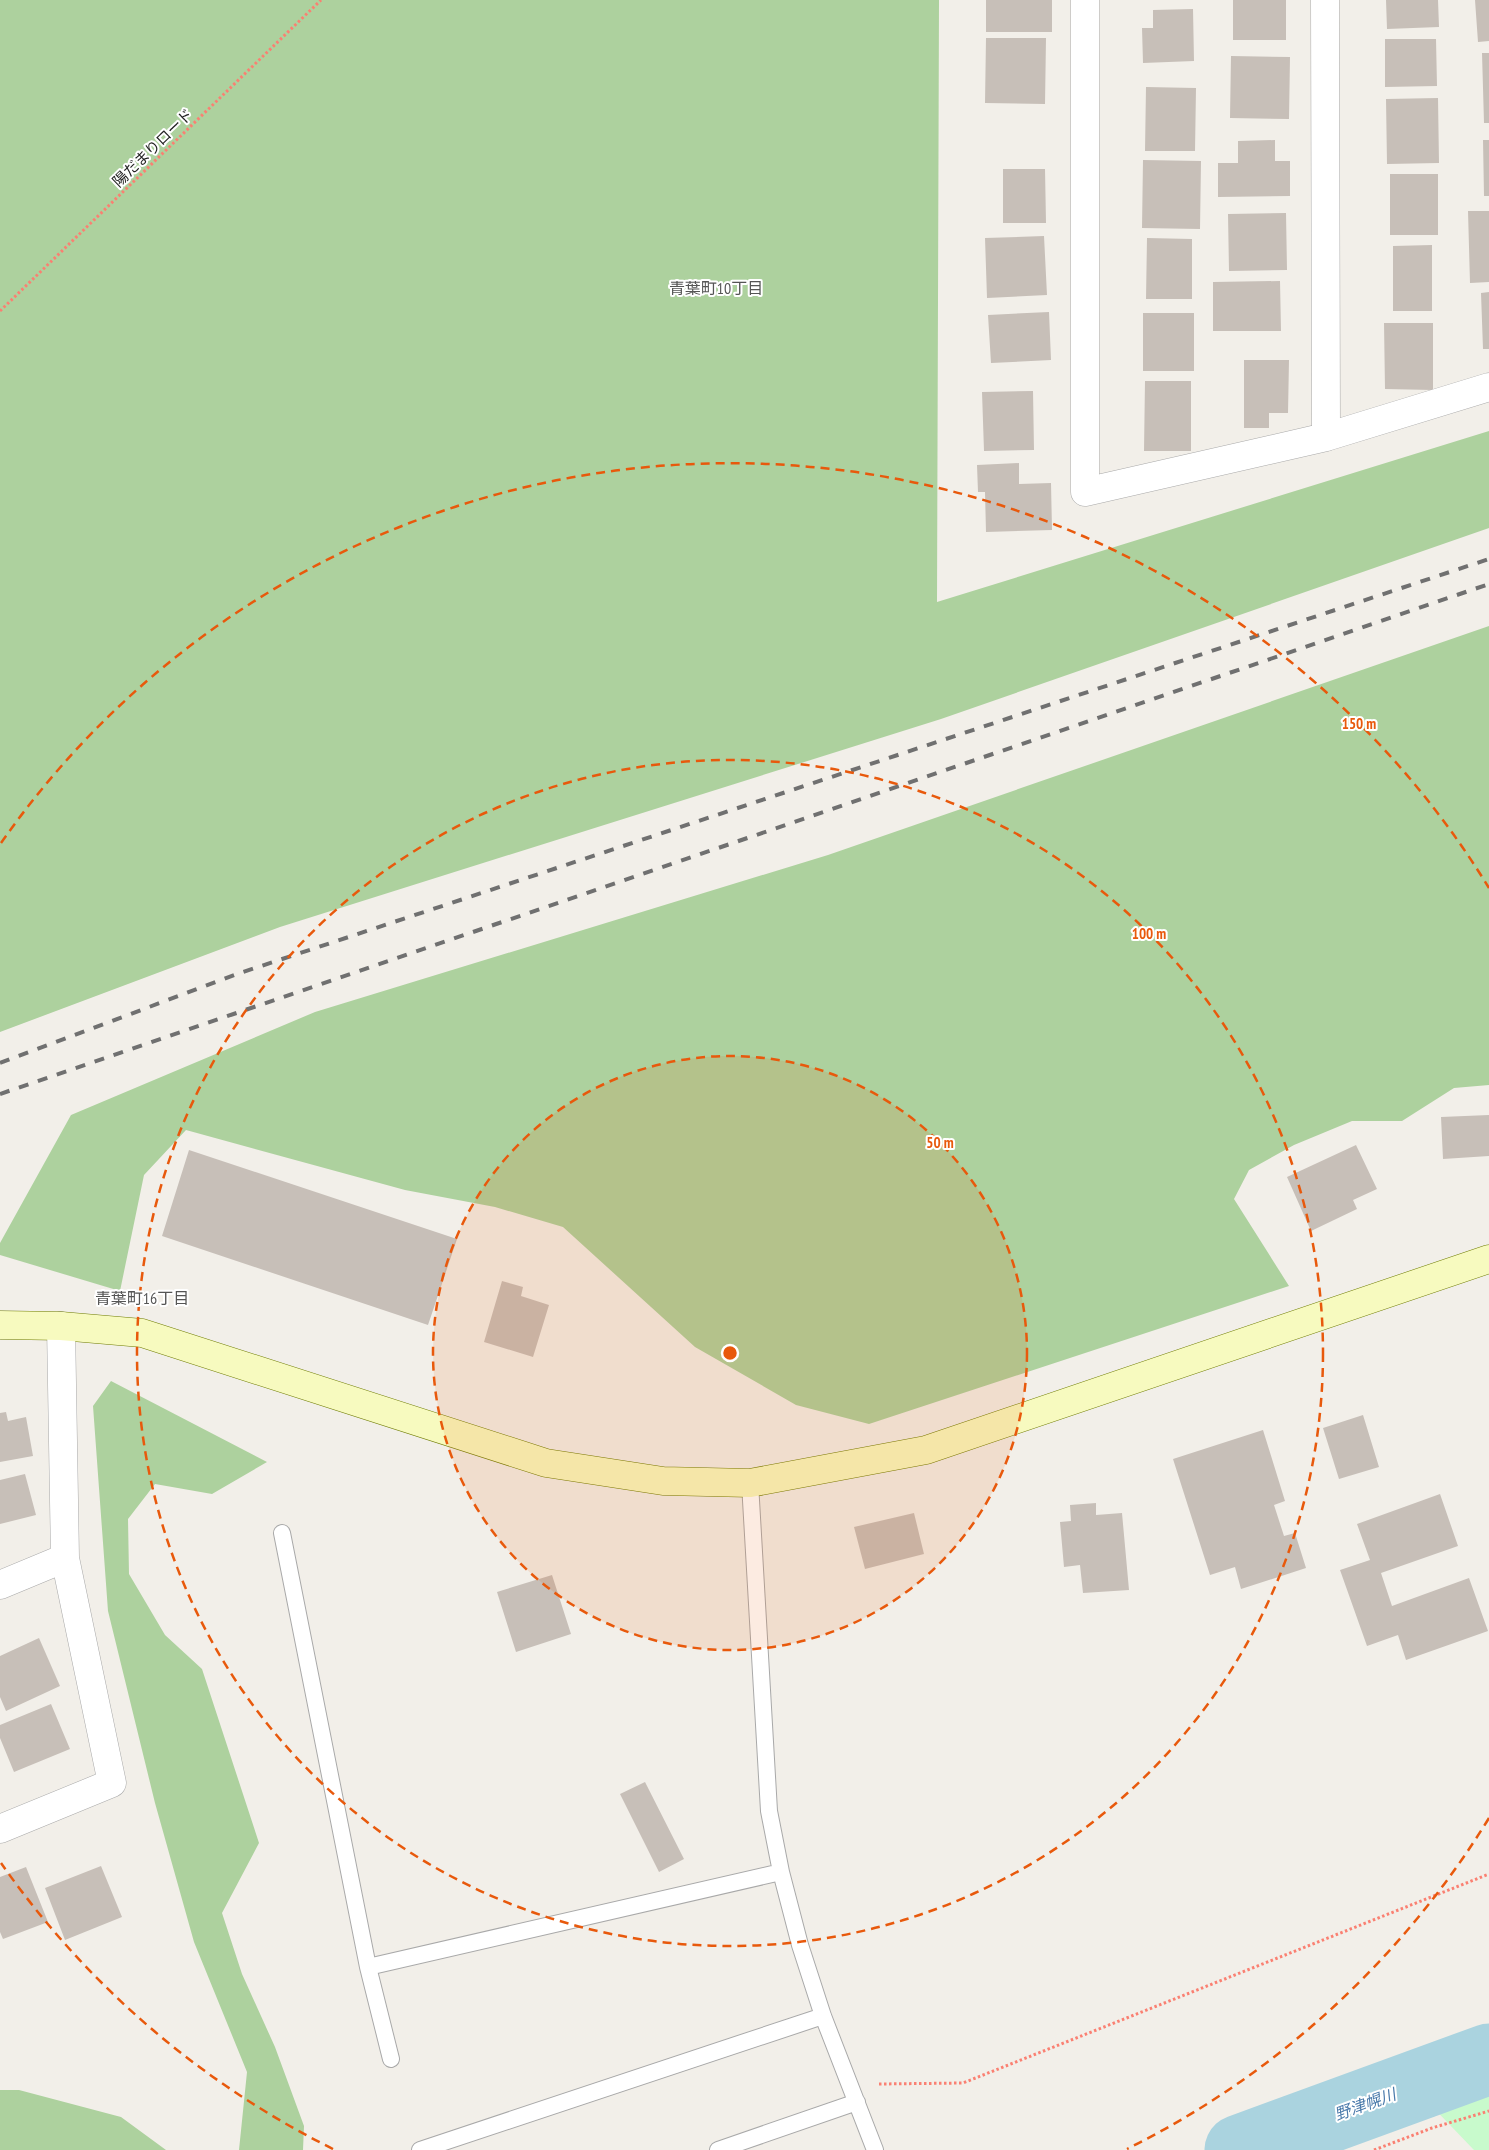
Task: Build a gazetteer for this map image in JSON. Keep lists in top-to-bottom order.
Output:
{
  "streets": {
    "path": ["陽だまりロード"]
  },
  "districts": ["青葉町10丁目", "青葉町16丁目"],
  "water": ["野津幌川"],
  "rings": ["150 m", "100 m", "50 m"]
}
